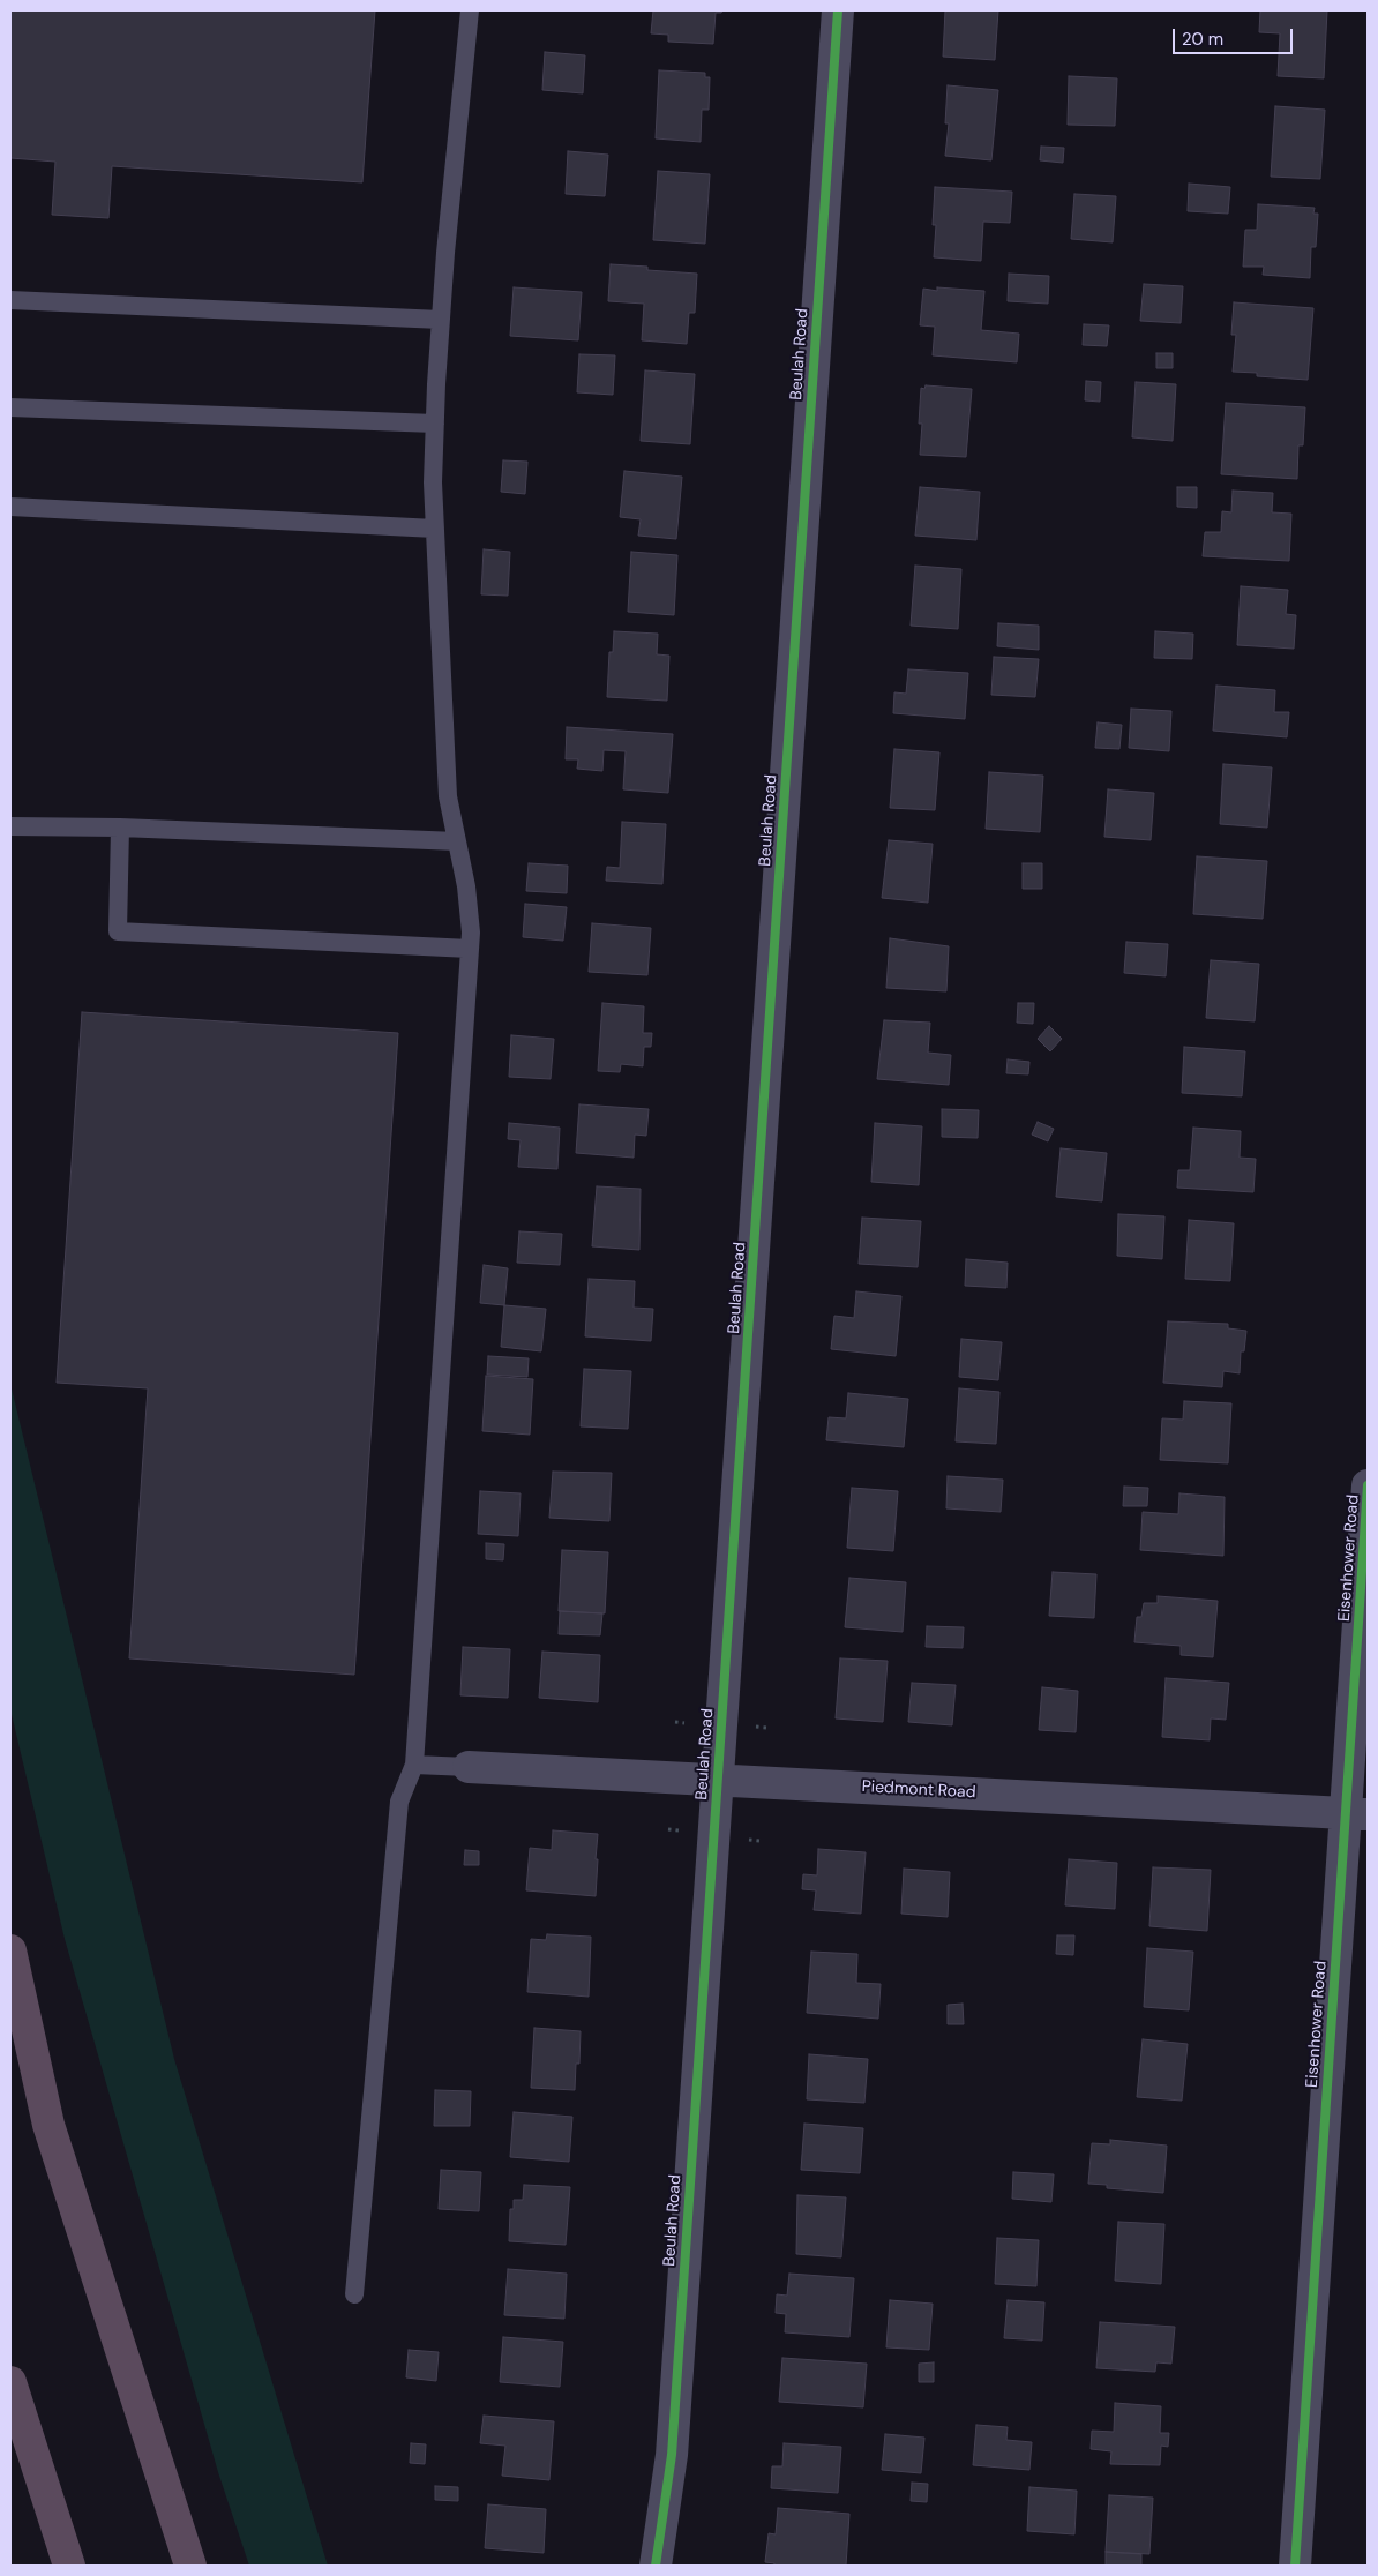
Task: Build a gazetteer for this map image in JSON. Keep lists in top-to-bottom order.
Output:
{
  "streets": {
    "street": ["Beulah Road", "Eisenhower Road", "Piedmont Road"]
  },
  "crossings": [
    ["Beulah Road", "Piedmont Road"],
    ["Eisenhower Road", "Piedmont Road"]
  ],
  "scale_bar": "20 m"
}
